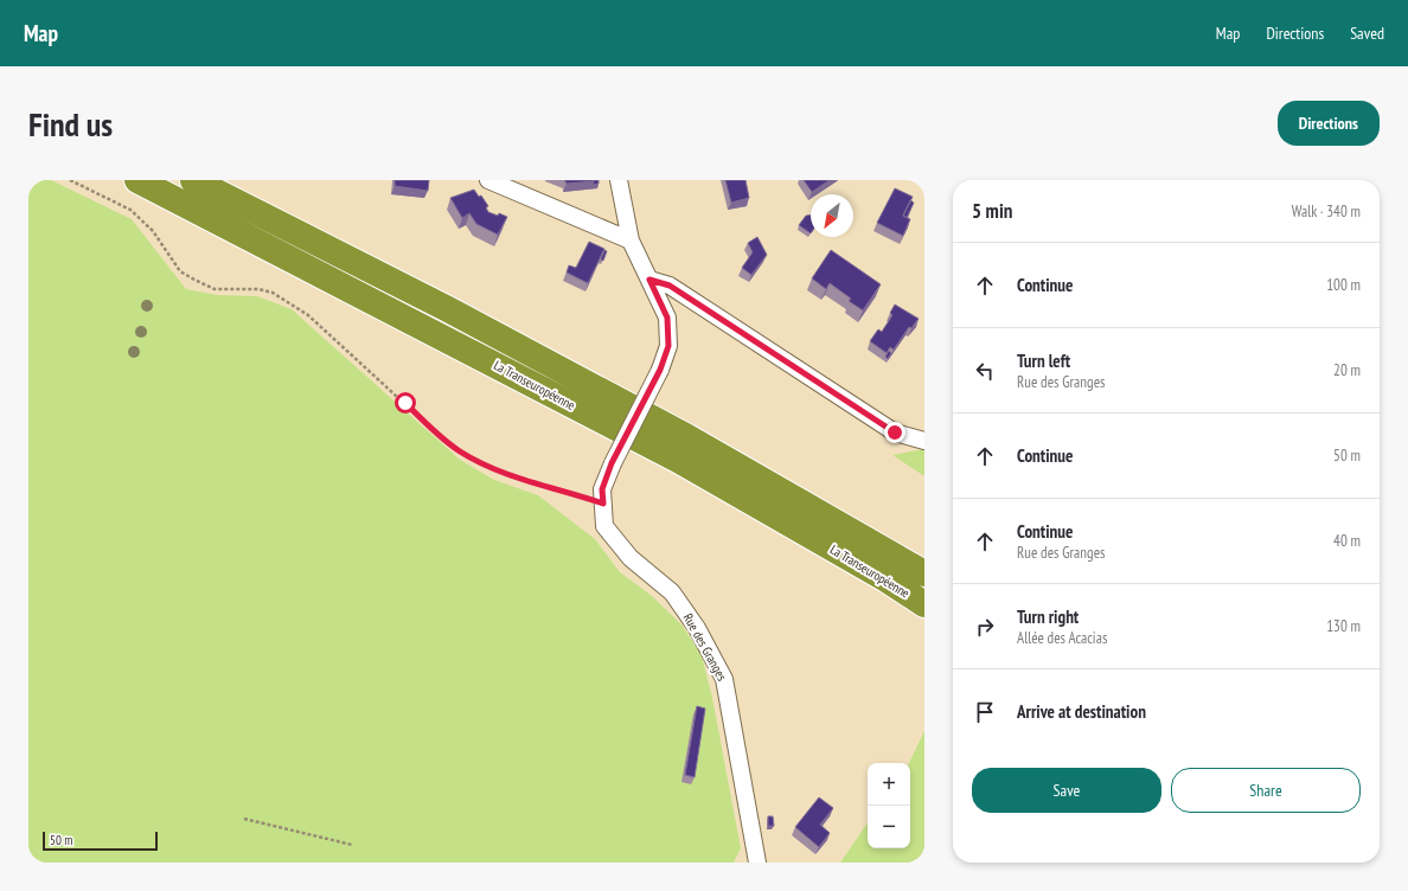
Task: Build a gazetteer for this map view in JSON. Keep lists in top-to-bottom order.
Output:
{
  "streets": {
    "highway": ["La Transeuropéenne"],
    "street": ["Rue des Granges"]
  },
  "scale_bar": "50 m",
  "north": "bottom left",
  "page": {
    "header": "Map",
    "nav": ["Map", "Directions", "Saved"],
    "buttons": [
      "Directions",
      ["Save", "Share"]
    ],
    "title": "Find us",
    "heading": ["5 min", "Walk · 340 m"],
    "list": [
      ["Continue", "100 m"],
      ["Turn left", "Rue des Granges", "20 m"],
      ["Continue", "50 m"],
      ["Continue", "Rue des Granges", "40 m"],
      ["Turn right", "Allée des Acacias", "130 m"],
      "Arrive at destination"
    ],
    "map_buttons": ["+", "−"],
    "scale": "50 m"
  }
}
